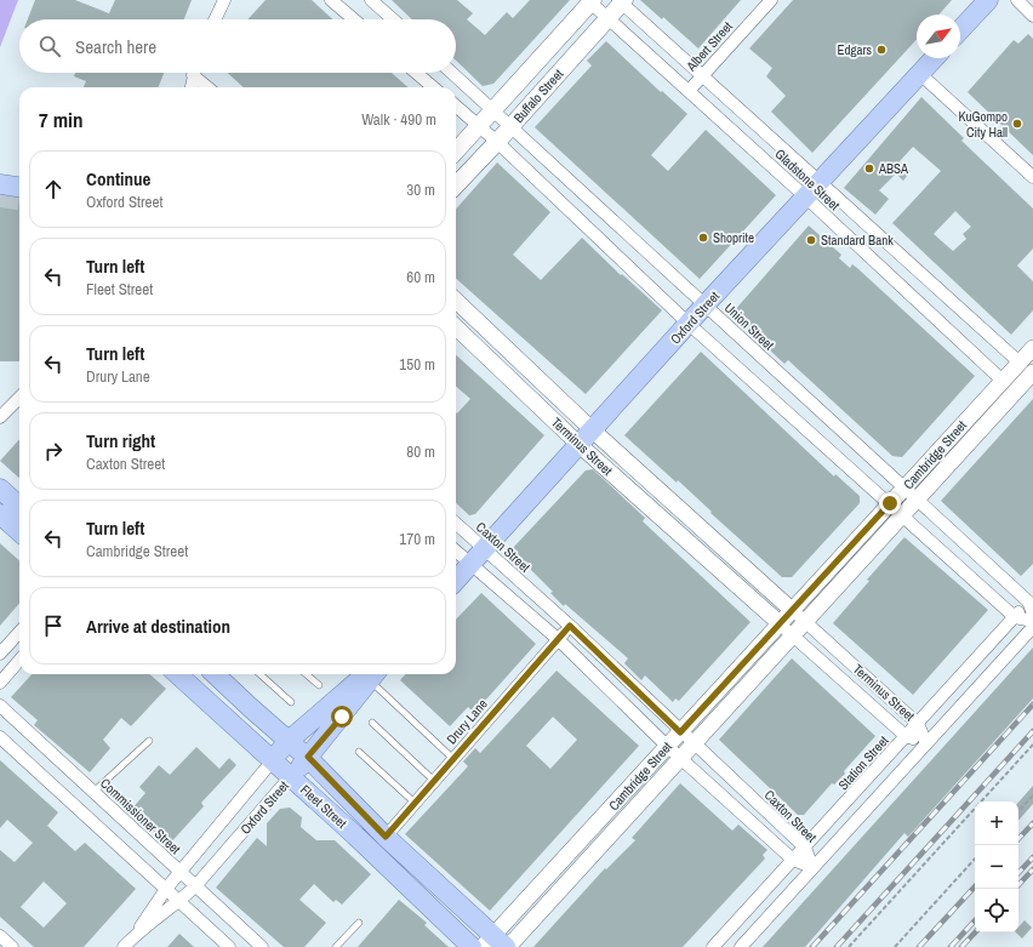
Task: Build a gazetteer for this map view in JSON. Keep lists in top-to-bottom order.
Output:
{
  "streets": {
    "main road": ["Buffalo Street", "Oxford Street", "Fleet Street"],
    "street": [
      "Albert Street",
      "Gladstone Street",
      "Union Street",
      "Terminus Street",
      "Cambridge Street",
      "Caxton Street",
      "Drury Lane",
      "Station Street",
      "Commissioner Street"
    ]
  },
  "crossings": [
    ["Albert Street", "Gladstone Street"],
    ["Buffalo Street", "Gladstone Street"],
    ["Buffalo Street", "Union Street"],
    ["Gladstone Street", "Oxford Street"],
    ["Gladstone Street", "Cambridge Street"],
    ["Oxford Street", "Union Street"],
    ["Oxford Street", "Terminus Street"],
    ["Oxford Street", "Caxton Street"],
    ["Oxford Street", "Fleet Street"],
    ["Oxford Street", "Commissioner Street"],
    ["Union Street", "Cambridge Street"],
    ["Union Street", "Station Street"],
    ["Terminus Street", "Cambridge Street"],
    ["Terminus Street", "Station Street"],
    ["Cambridge Street", "Caxton Street"],
    ["Cambridge Street", "Fleet Street"],
    ["Caxton Street", "Drury Lane"],
    ["Caxton Street", "Station Street"],
    ["Drury Lane", "Fleet Street"]
  ],
  "places": [
    "Edgars",
    "KuGompo City Hall",
    "ABSA",
    "Shoprite",
    "Standard Bank"
  ],
  "north": "top right",
  "page": {
    "search": "Search here",
    "heading": ["7 min", "Walk · 490 m"],
    "list": [
      ["Continue", "Oxford Street", "30 m"],
      ["Turn left", "Fleet Street", "60 m"],
      ["Turn left", "Drury Lane", "150 m"],
      ["Turn right", "Caxton Street", "80 m"],
      ["Turn left", "Cambridge Street", "170 m"],
      "Arrive at destination"
    ],
    "map_buttons": ["+", "−"]
  }
}
